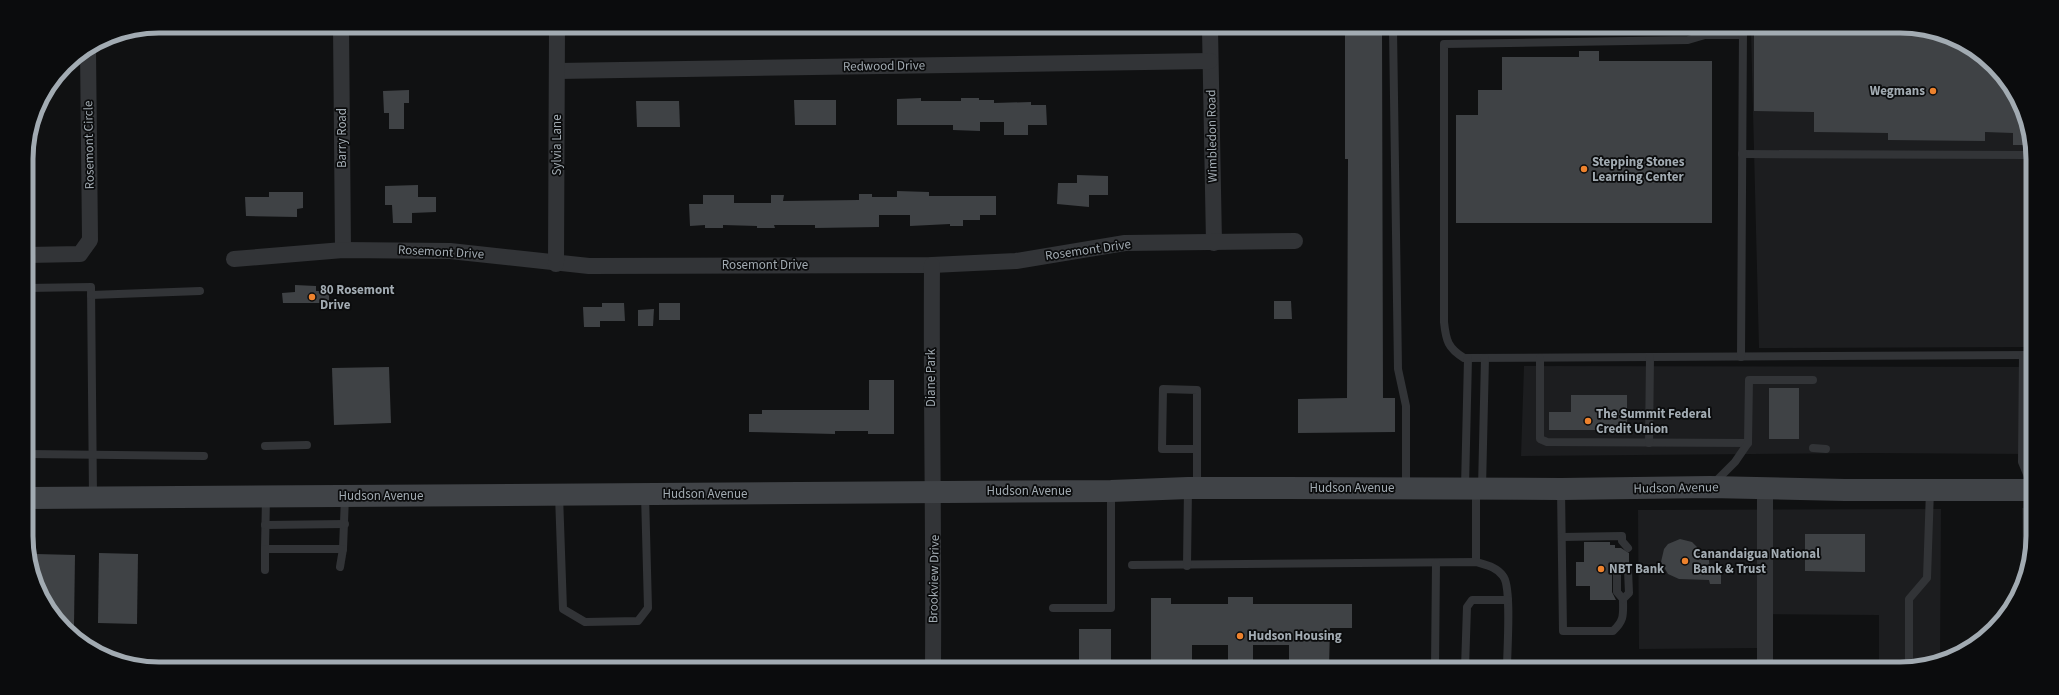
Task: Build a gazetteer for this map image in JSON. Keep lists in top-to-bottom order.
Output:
{
  "streets": {
    "main road": ["Hudson Avenue"],
    "street": [
      "Redwood Drive",
      "Wimbledon Road",
      "Barry Road",
      "Rosemont Circle",
      "Sylvia Lane",
      "Rosemont Drive",
      "Diane Park",
      "Brookview Drive"
    ]
  },
  "crossings": [
    ["Redwood Drive", "Wimbledon Road"],
    ["Redwood Drive", "Sylvia Lane"],
    ["Wimbledon Road", "Rosemont Drive"],
    ["Barry Road", "Rosemont Drive"],
    ["Sylvia Lane", "Rosemont Drive"],
    ["Rosemont Drive", "Diane Park"],
    ["Diane Park", "Hudson Avenue"],
    ["Diane Park", "Brookview Drive"],
    ["Hudson Avenue", "Brookview Drive"]
  ],
  "places": [
    "Wegmans",
    "Stepping Stones Learning Center",
    "80 Rosemont Drive",
    "The Summit Federal Credit Union",
    "Canandaigua National Bank & Trust",
    "NBT Bank",
    "Hudson Housing"
  ]
}
